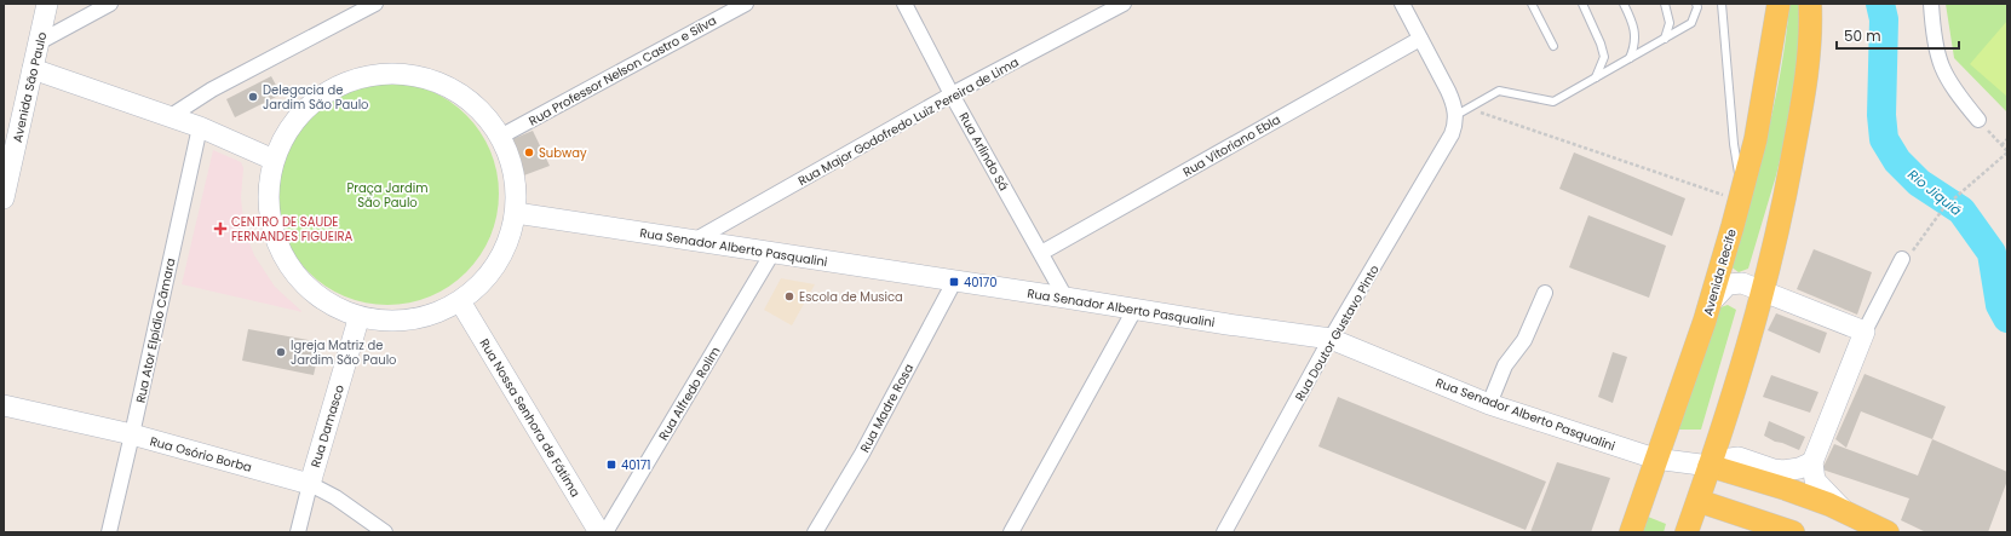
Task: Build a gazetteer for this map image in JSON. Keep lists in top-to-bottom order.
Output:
{
  "streets": {
    "main road": ["Avenida Recife"],
    "street": [
      "Rua Professor Nelson Castro e Silva",
      "Avenida São Paulo",
      "Rua Major Godofredo Luiz Pereira de Lima",
      "Rua Vitoriano Ebla",
      "Rua Arlindo Sá",
      "Rua Senador Alberto Pasqualini",
      "Rua Ator Elpídio Câmara",
      "Rua Doutor Gustavo Pinto",
      "Rua Alfredo Rolim",
      "Rua Madre Rosa",
      "Rua Nossa Senhora de Fátima",
      "Rua Damasco",
      "Rua Osório Borba"
    ]
  },
  "crossings": [
    ["Rua Major Godofredo Luiz Pereira de Lima", "Rua Arlindo Sá"],
    ["Rua Major Godofredo Luiz Pereira de Lima", "Rua Senador Alberto Pasqualini"],
    ["Rua Vitoriano Ebla", "Rua Arlindo Sá"],
    ["Rua Arlindo Sá", "Rua Senador Alberto Pasqualini"],
    ["Rua Senador Alberto Pasqualini", "Avenida Recife"],
    ["Rua Senador Alberto Pasqualini", "Rua Doutor Gustavo Pinto"],
    ["Rua Senador Alberto Pasqualini", "Rua Alfredo Rolim"],
    ["Rua Senador Alberto Pasqualini", "Rua Madre Rosa"],
    ["Rua Ator Elpídio Câmara", "Rua Osório Borba"],
    ["Rua Damasco", "Rua Osório Borba"]
  ],
  "water": ["Rio Jiquiá"],
  "parks": ["Praça Jardim São Paulo"],
  "places": {
    "other": [
      "Delegacia de Jardim São Paulo",
      "Subway",
      "Escola de Musica",
      "Igreja Matriz de Jardim São Paulo"
    ],
    "health": ["CENTRO DE SAUDE FERNANDES FIGUEIRA"],
    "transit": ["40170", "40171"]
  },
  "scale_bar": "50 m"
}
